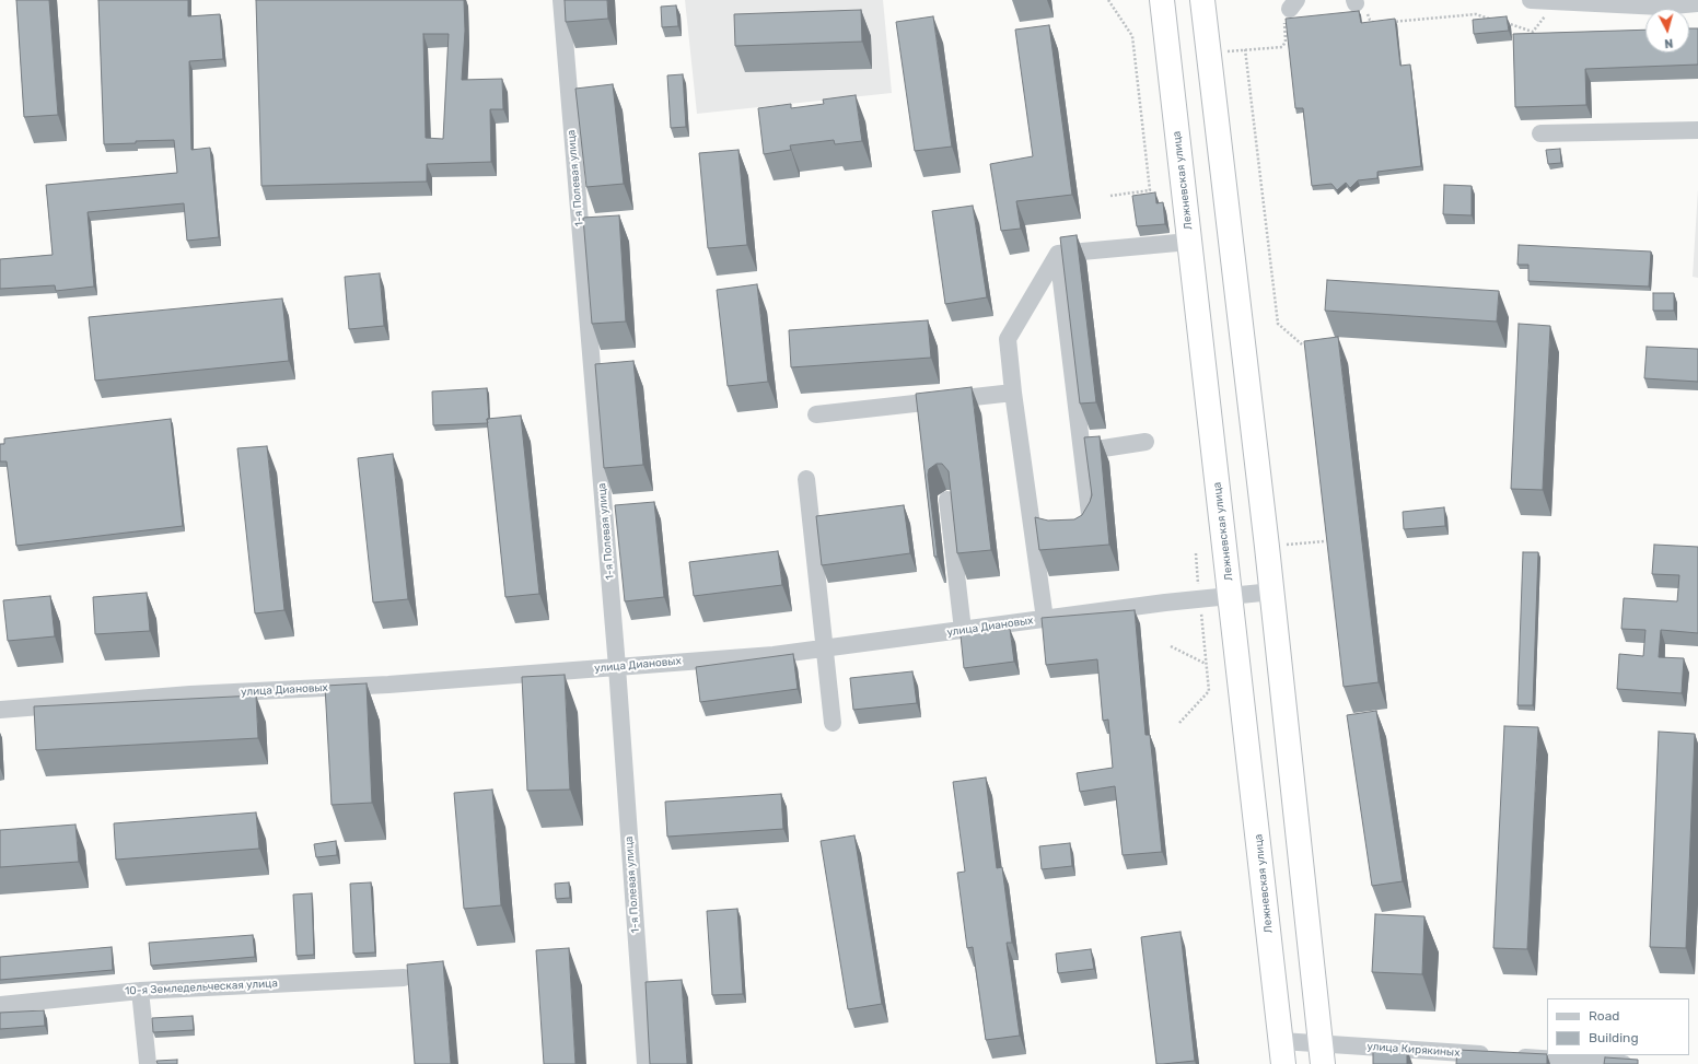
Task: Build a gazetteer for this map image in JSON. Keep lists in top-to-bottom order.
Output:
{
  "streets": {
    "highway": ["Лежневская улица"],
    "street": [
      "1-я Полевая улица",
      "улица Диановых",
      "10-я Земледельческая улица",
      "улица Кирякиных"
    ]
  },
  "crossings": [
    ["1-я Полевая улица", "улица Диановых"],
    ["Лежневская улица", "улица Диановых"],
    ["Лежневская улица", "улица Кирякиных"]
  ],
  "legend": ["Road", "Building"],
  "north": "bottom"
}
